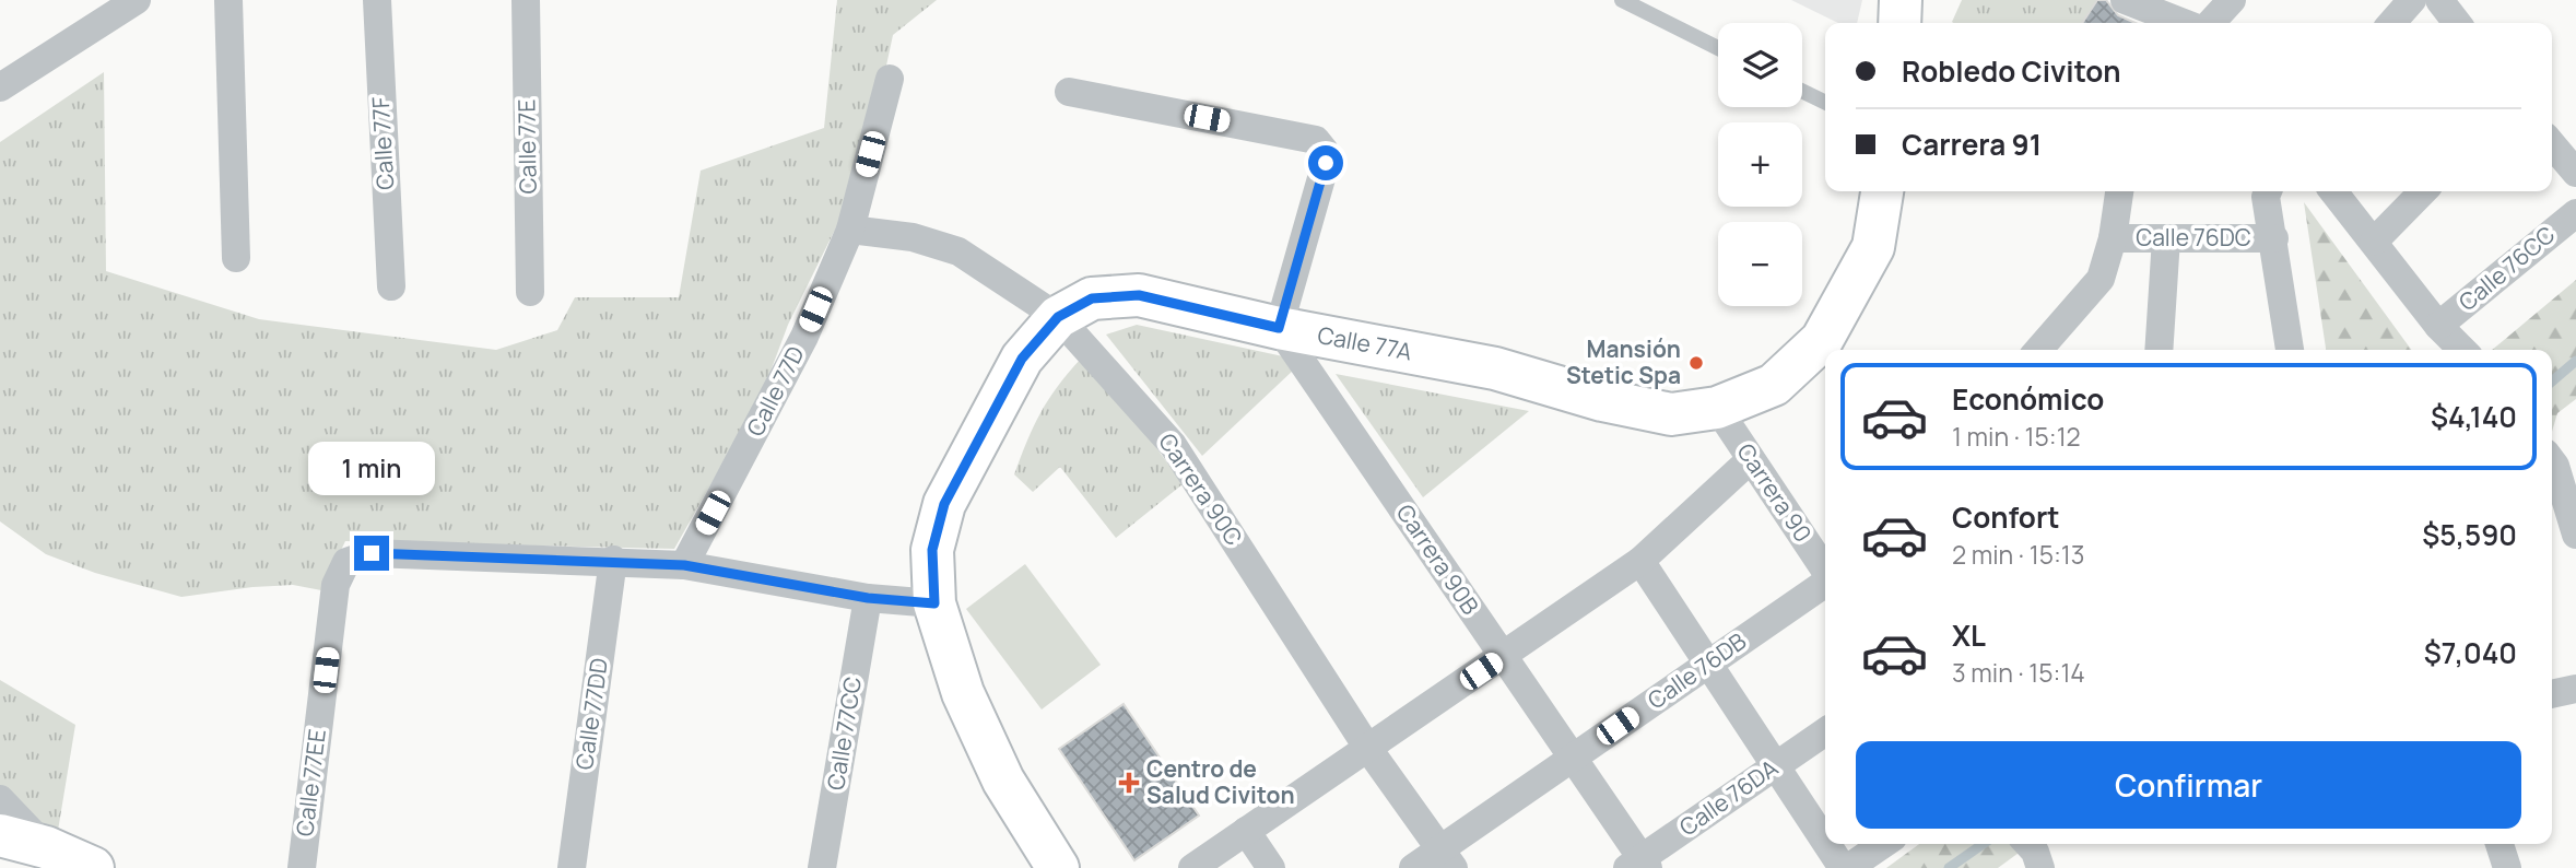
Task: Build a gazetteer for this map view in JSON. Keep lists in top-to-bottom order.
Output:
{
  "streets": {
    "street": [
      "Calle 77F",
      "Calle 77E",
      "Calle 76DC",
      "Calle 76CC",
      "Calle 77A",
      "Calle 77D",
      "Carrera 90C",
      "Carrera 90",
      "Carrera 90B",
      "Calle 76DB",
      "Calle 77DD",
      "Calle 77CC",
      "Calle 77EE",
      "Calle 76DA"
    ]
  },
  "crossings": [
    ["Calle 77A", "Carrera 90C"],
    ["Calle 77A", "Carrera 90"],
    ["Calle 77A", "Carrera 90B"],
    ["Calle 77D", "Carrera 90C"],
    ["Carrera 90C", "Calle 76DB"],
    ["Carrera 90B", "Calle 76DB"],
    ["Carrera 90B", "Calle 76DA"],
    ["Calle 77DD", "Calle 77EE"]
  ],
  "places": {
    "other": ["Mansión Stetic Spa"],
    "health": ["Centro de Salud Civiton"]
  },
  "page": {
    "map_buttons": ["+", "−"],
    "banner": ["Robledo Civiton", "Carrera 91"],
    "list": [
      {
        "name": "Económico",
        "note": "1 min · 15:12",
        "value": "$4,140"
      },
      {
        "name": "Confort",
        "note": "2 min · 15:13",
        "value": "$5,590"
      },
      {
        "name": "XL",
        "note": "3 min · 15:14",
        "value": "$7,040"
      }
    ],
    "bubble": "1 min",
    "buttons": "Confirmar"
  }
}
